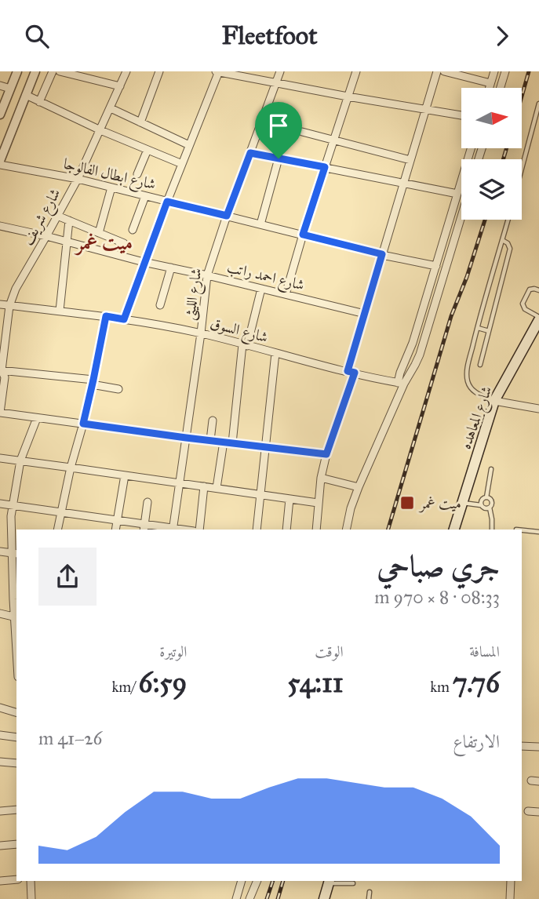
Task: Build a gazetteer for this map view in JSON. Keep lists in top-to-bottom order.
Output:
{
  "streets": {
    "main road": ["شارع المعاهده"],
    "street": [
      "شارع ابطال الفالوجا",
      "شارع شريف",
      "شارع احمد راتب",
      "شارع الليثى",
      "شارع السوق"
    ]
  },
  "crossings": [
    ["شارع ابطال الفالوجا", "شارع شريف"],
    ["شارع ابطال الفالوجا", "شارع الليثى"],
    ["شارع شريف", "شارع احمد راتب"],
    ["شارع شريف", "شارع السوق"],
    ["شارع احمد راتب", "شارع الليثى"],
    ["شارع الليثى", "شارع السوق"]
  ],
  "districts": ["ميت غمر"],
  "places": {
    "transit": ["ميت غمر"]
  },
  "north": "right",
  "page": {
    "header": "Fleetfoot",
    "heading": ["جري صباحي", "08:33 · 8 × 970 m"],
    "stats": [
      ["المسافة", "7.76 km"],
      ["الوقت", "54:11"],
      ["الوتيرة", "6:59 /km"]
    ],
    "chart": ["الارتفاع", "26–41 m"]
  }
}
